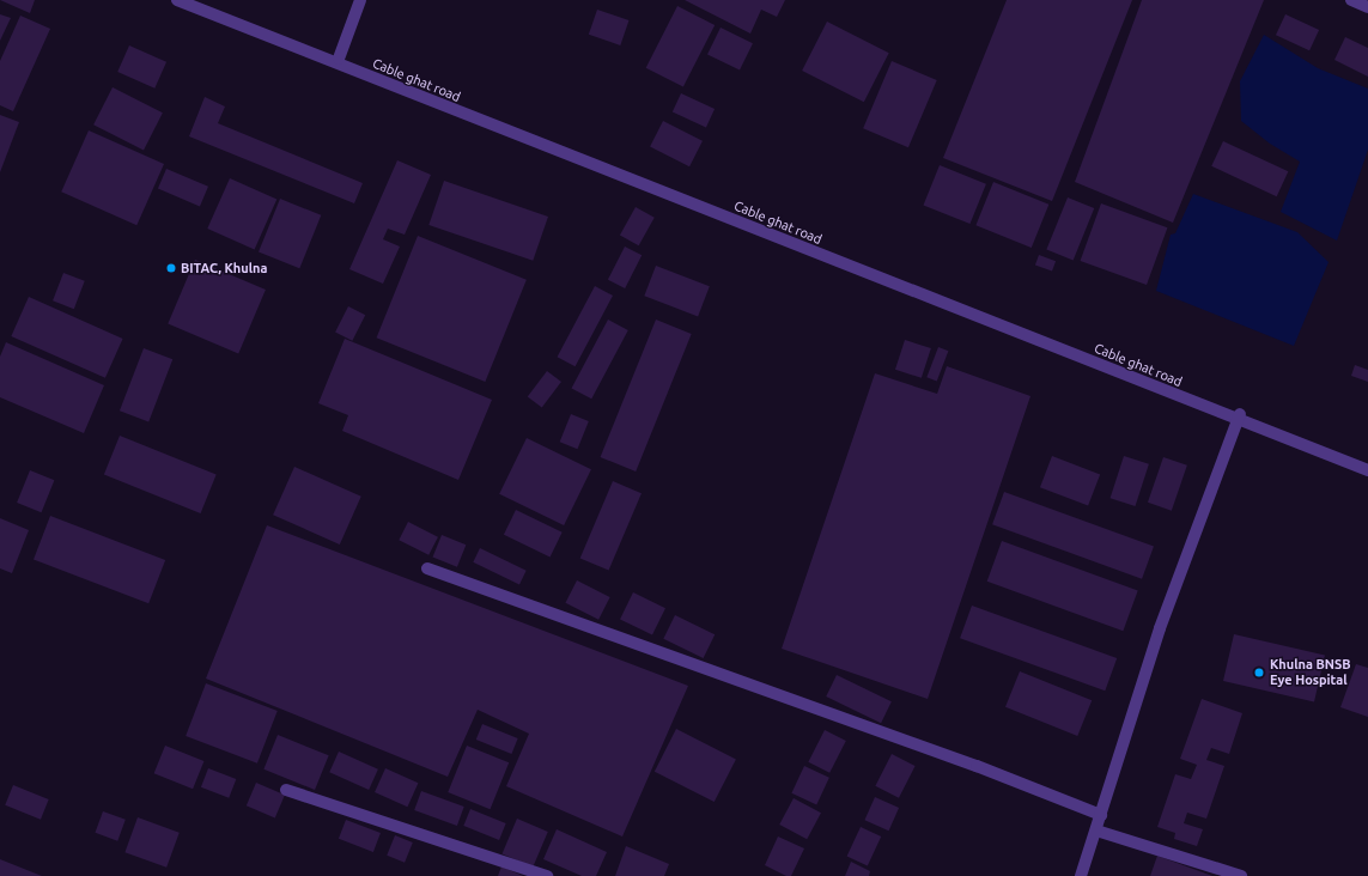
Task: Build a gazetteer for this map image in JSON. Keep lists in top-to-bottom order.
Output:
{
  "streets": {
    "street": ["Cable ghat road"]
  },
  "places": ["BITAC, Khulna", "Khulna BNSB Eye Hospital"]
}
